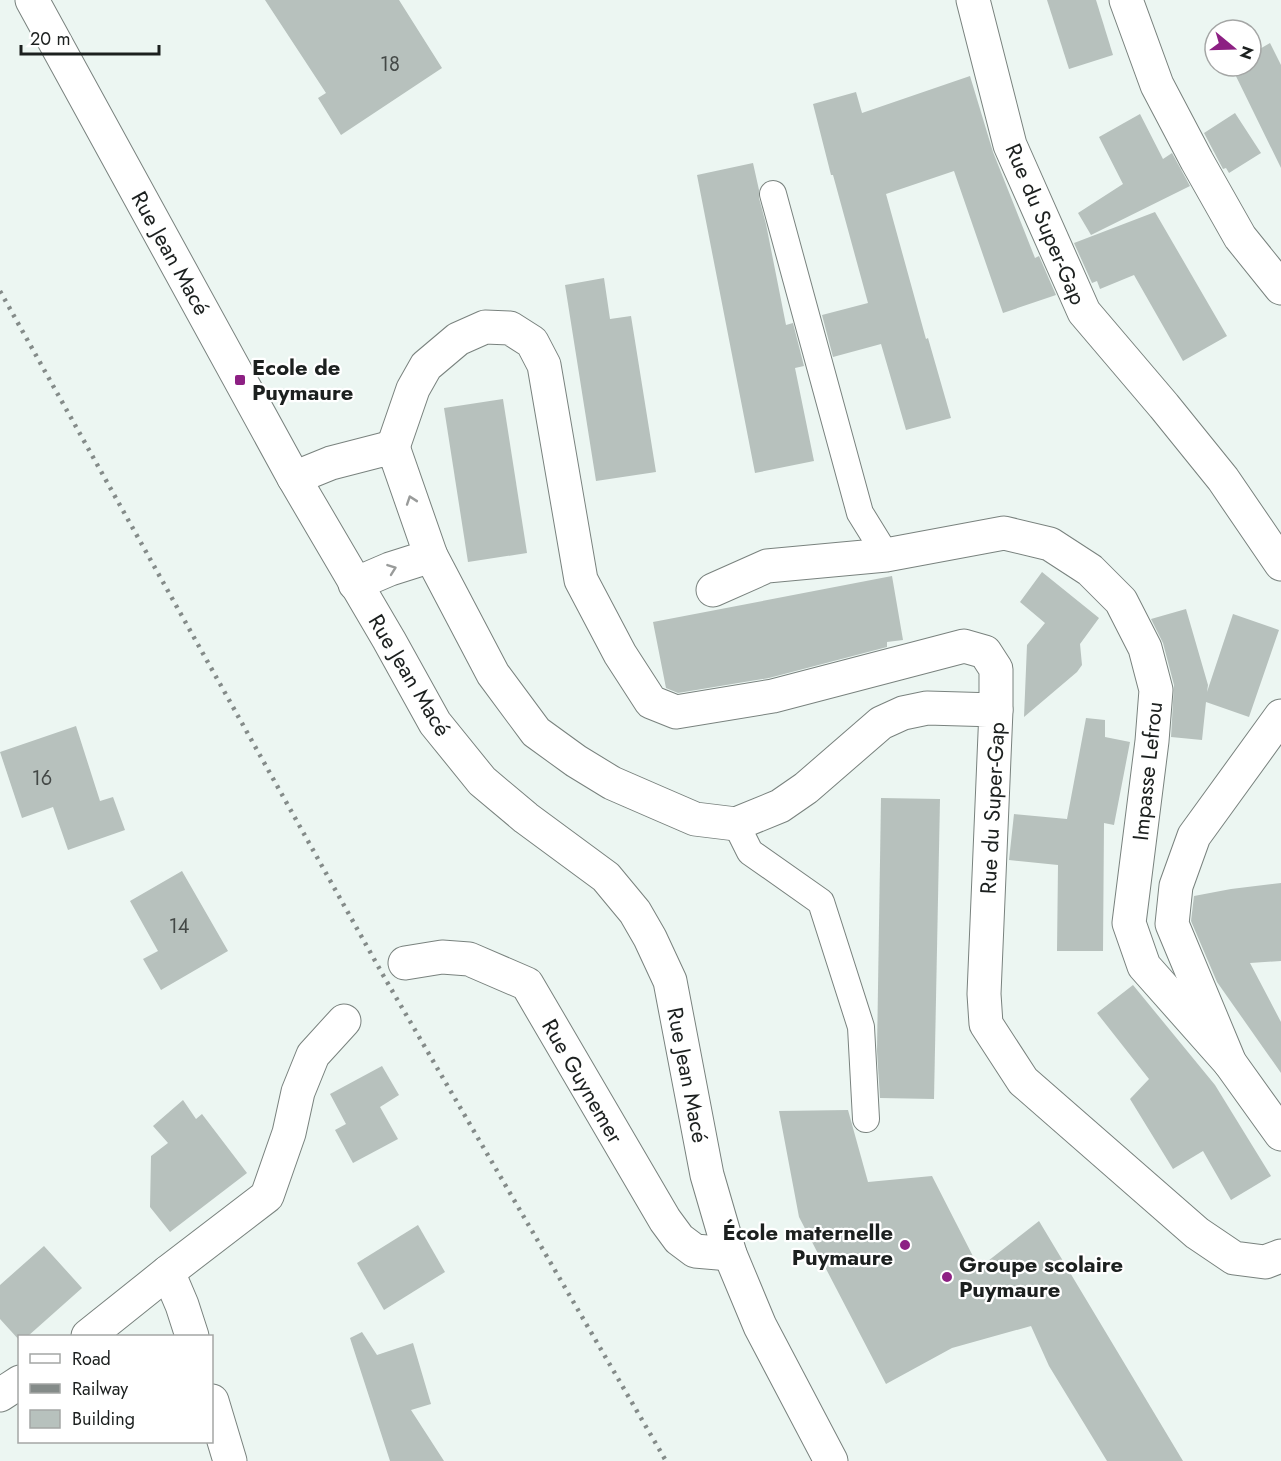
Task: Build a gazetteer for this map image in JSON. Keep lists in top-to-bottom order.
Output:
{
  "streets": {
    "street": [
      "Rue du Super-Gap",
      "Rue Jean Macé",
      "Impasse Lefrou",
      "Rue Guynemer"
    ]
  },
  "crossings": [
    ["Rue Jean Macé", "Rue Guynemer"]
  ],
  "places": {
    "transit": ["Ecole de Puymaure"],
    "other": ["École maternelle Puymaure", "Groupe scolaire Puymaure"]
  },
  "house_numbers": ["18", "16", "14"],
  "legend": ["Road", "Railway", "Building"],
  "scale_bar": "20 m",
  "north": "right"
}
